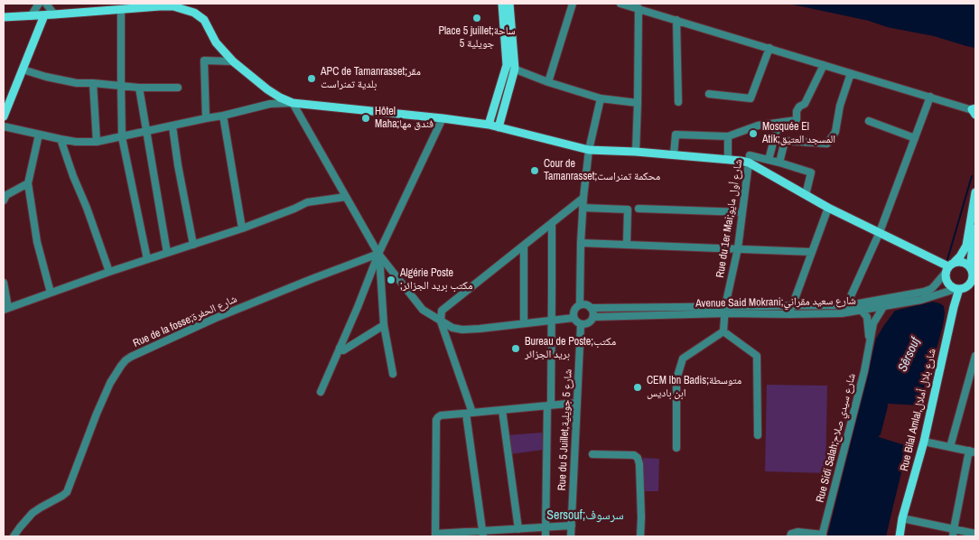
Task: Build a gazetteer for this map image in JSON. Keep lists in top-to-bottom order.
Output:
{
  "streets": {
    "main road": ["Rue Bilal Amlal,شارع بلال أملال"],
    "street": [
      "Rue du 1er Mai;شارع أول مايو",
      "Avenue Said Mokrani;شارع سعيد مقراني",
      "Rue de la fosse;شارع الحفرة",
      "Rue du 5 Juillet,شارع 5 جويلية",
      "Rue Sidi Salah;شارع سيدي صلاح"
    ]
  },
  "crossings": [
    ["Rue du 1er Mai;شارع أول مايو", "Avenue Said Mokrani;شارع سعيد مقراني"],
    ["Avenue Said Mokrani;شارع سعيد مقراني", "Rue Bilal Amlal,شارع بلال أملال"],
    ["Avenue Said Mokrani;شارع سعيد مقراني", "Rue du 5 Juillet,شارع 5 جويلية"],
    ["Avenue Said Mokrani;شارع سعيد مقراني", "Rue Sidi Salah;شارع سيدي صلاح"]
  ],
  "districts": ["Sersouf;سرسوف"],
  "water": ["Sêrsouf"],
  "places": [
    "Place 5 juillet;ساحة 5 جويلية",
    "APC de Tamanrasset;مقر بلدية تمنراست",
    "Hôtel Maha;فندق مها",
    "Mosquée El Atik;المسجد العتيق",
    "Cour de Tamanrasset;محكمة تمنراست",
    "Algérie Poste ;مكتب بريد الجزائر",
    "Bureau de Poste;مكتب بريد الجزائر",
    "CEM Ibn Badis;متوسطة ابن باديس"
  ]
}
